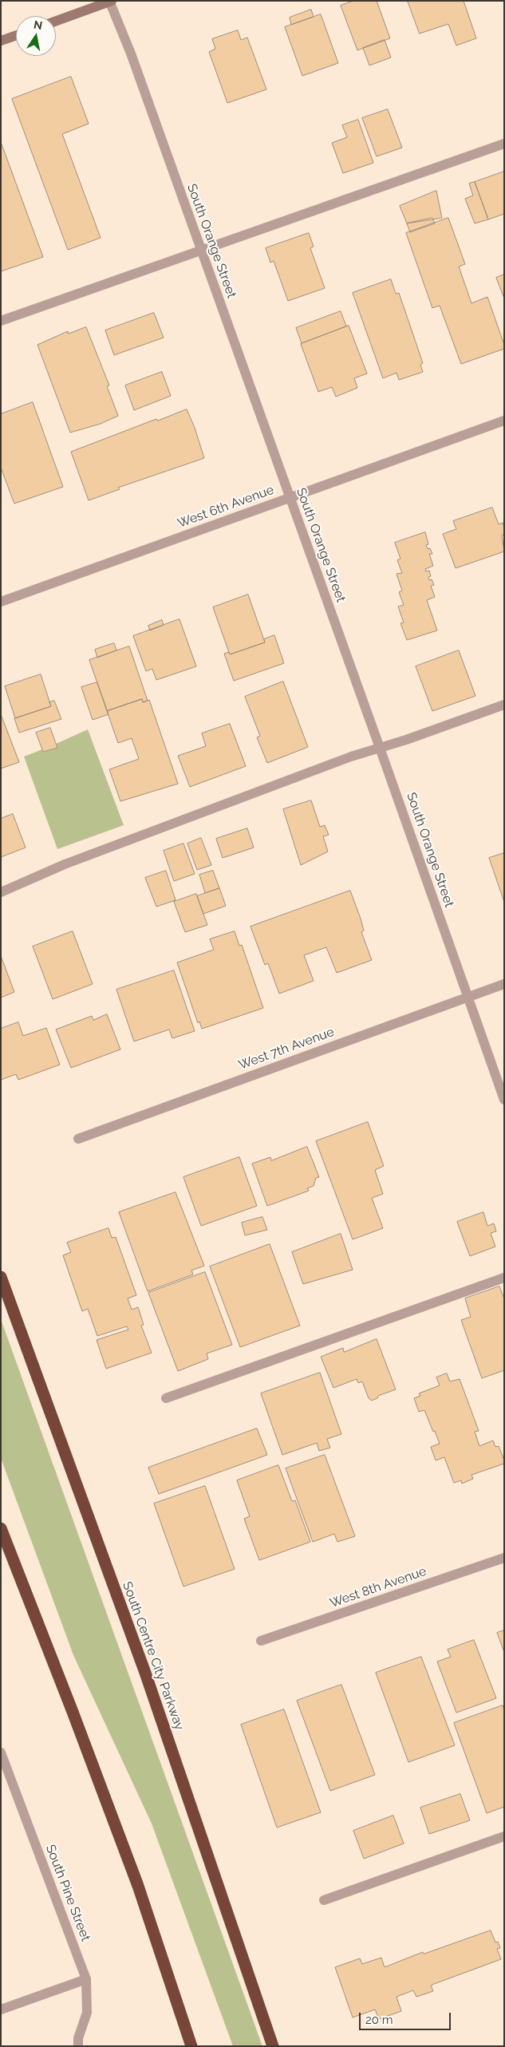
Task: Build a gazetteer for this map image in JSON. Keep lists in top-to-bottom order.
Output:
{
  "streets": {
    "highway": ["South Centre City Parkway"],
    "street": [
      "South Orange Street",
      "West 6th Avenue",
      "West 7th Avenue",
      "West 8th Avenue",
      "South Pine Street"
    ]
  },
  "crossings": [
    ["South Orange Street", "West 6th Avenue"],
    ["South Orange Street", "West 7th Avenue"]
  ],
  "scale_bar": "20 m",
  "north": "top"
}
